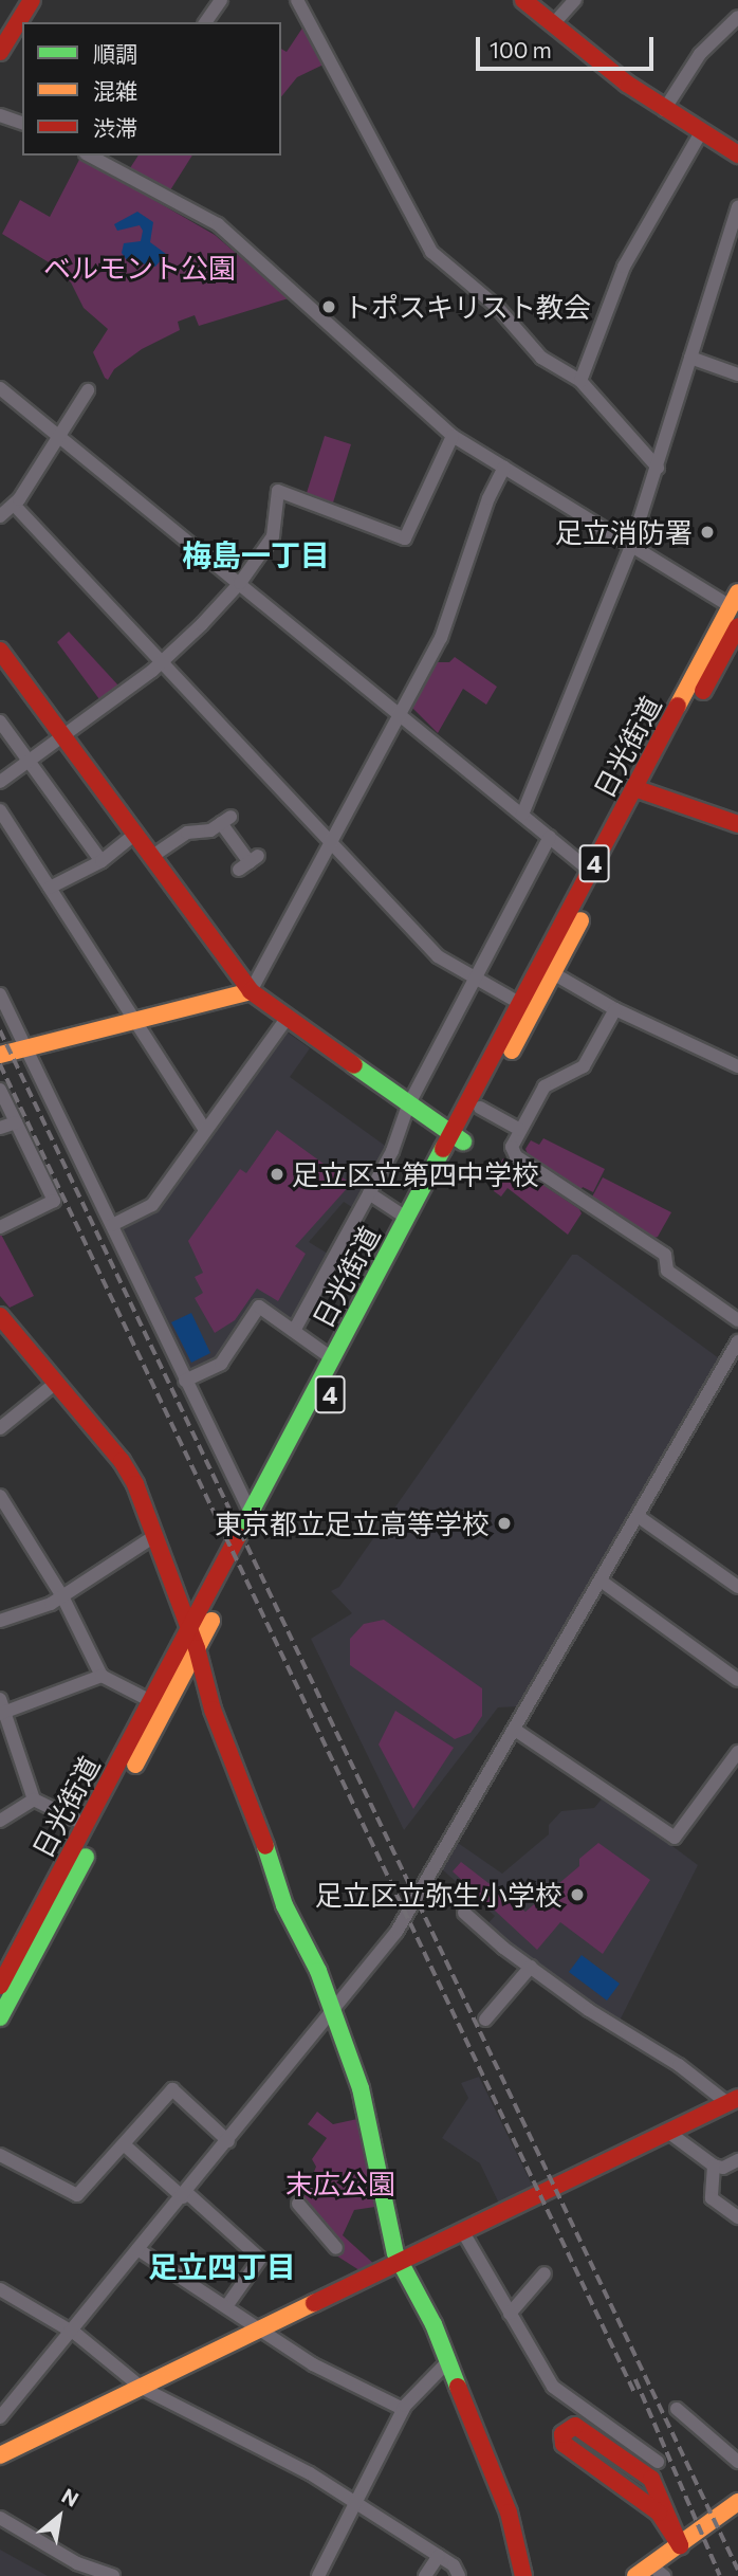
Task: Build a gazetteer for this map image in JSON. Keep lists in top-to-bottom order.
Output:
{
  "streets": {
    "main road": ["日光街道", "4"]
  },
  "districts": ["梅島一丁目", "足立四丁目"],
  "parks": ["ベルモント公園", "末広公園"],
  "places": [
    "トポスキリスト教会",
    "足立消防署",
    "足立区立第四中学校",
    "東京都立足立高等学校",
    "足立区立弥生小学校"
  ],
  "legend": ["順調", "混雑", "渋滞"],
  "scale_bar": "100 m",
  "north": "top right"
}
